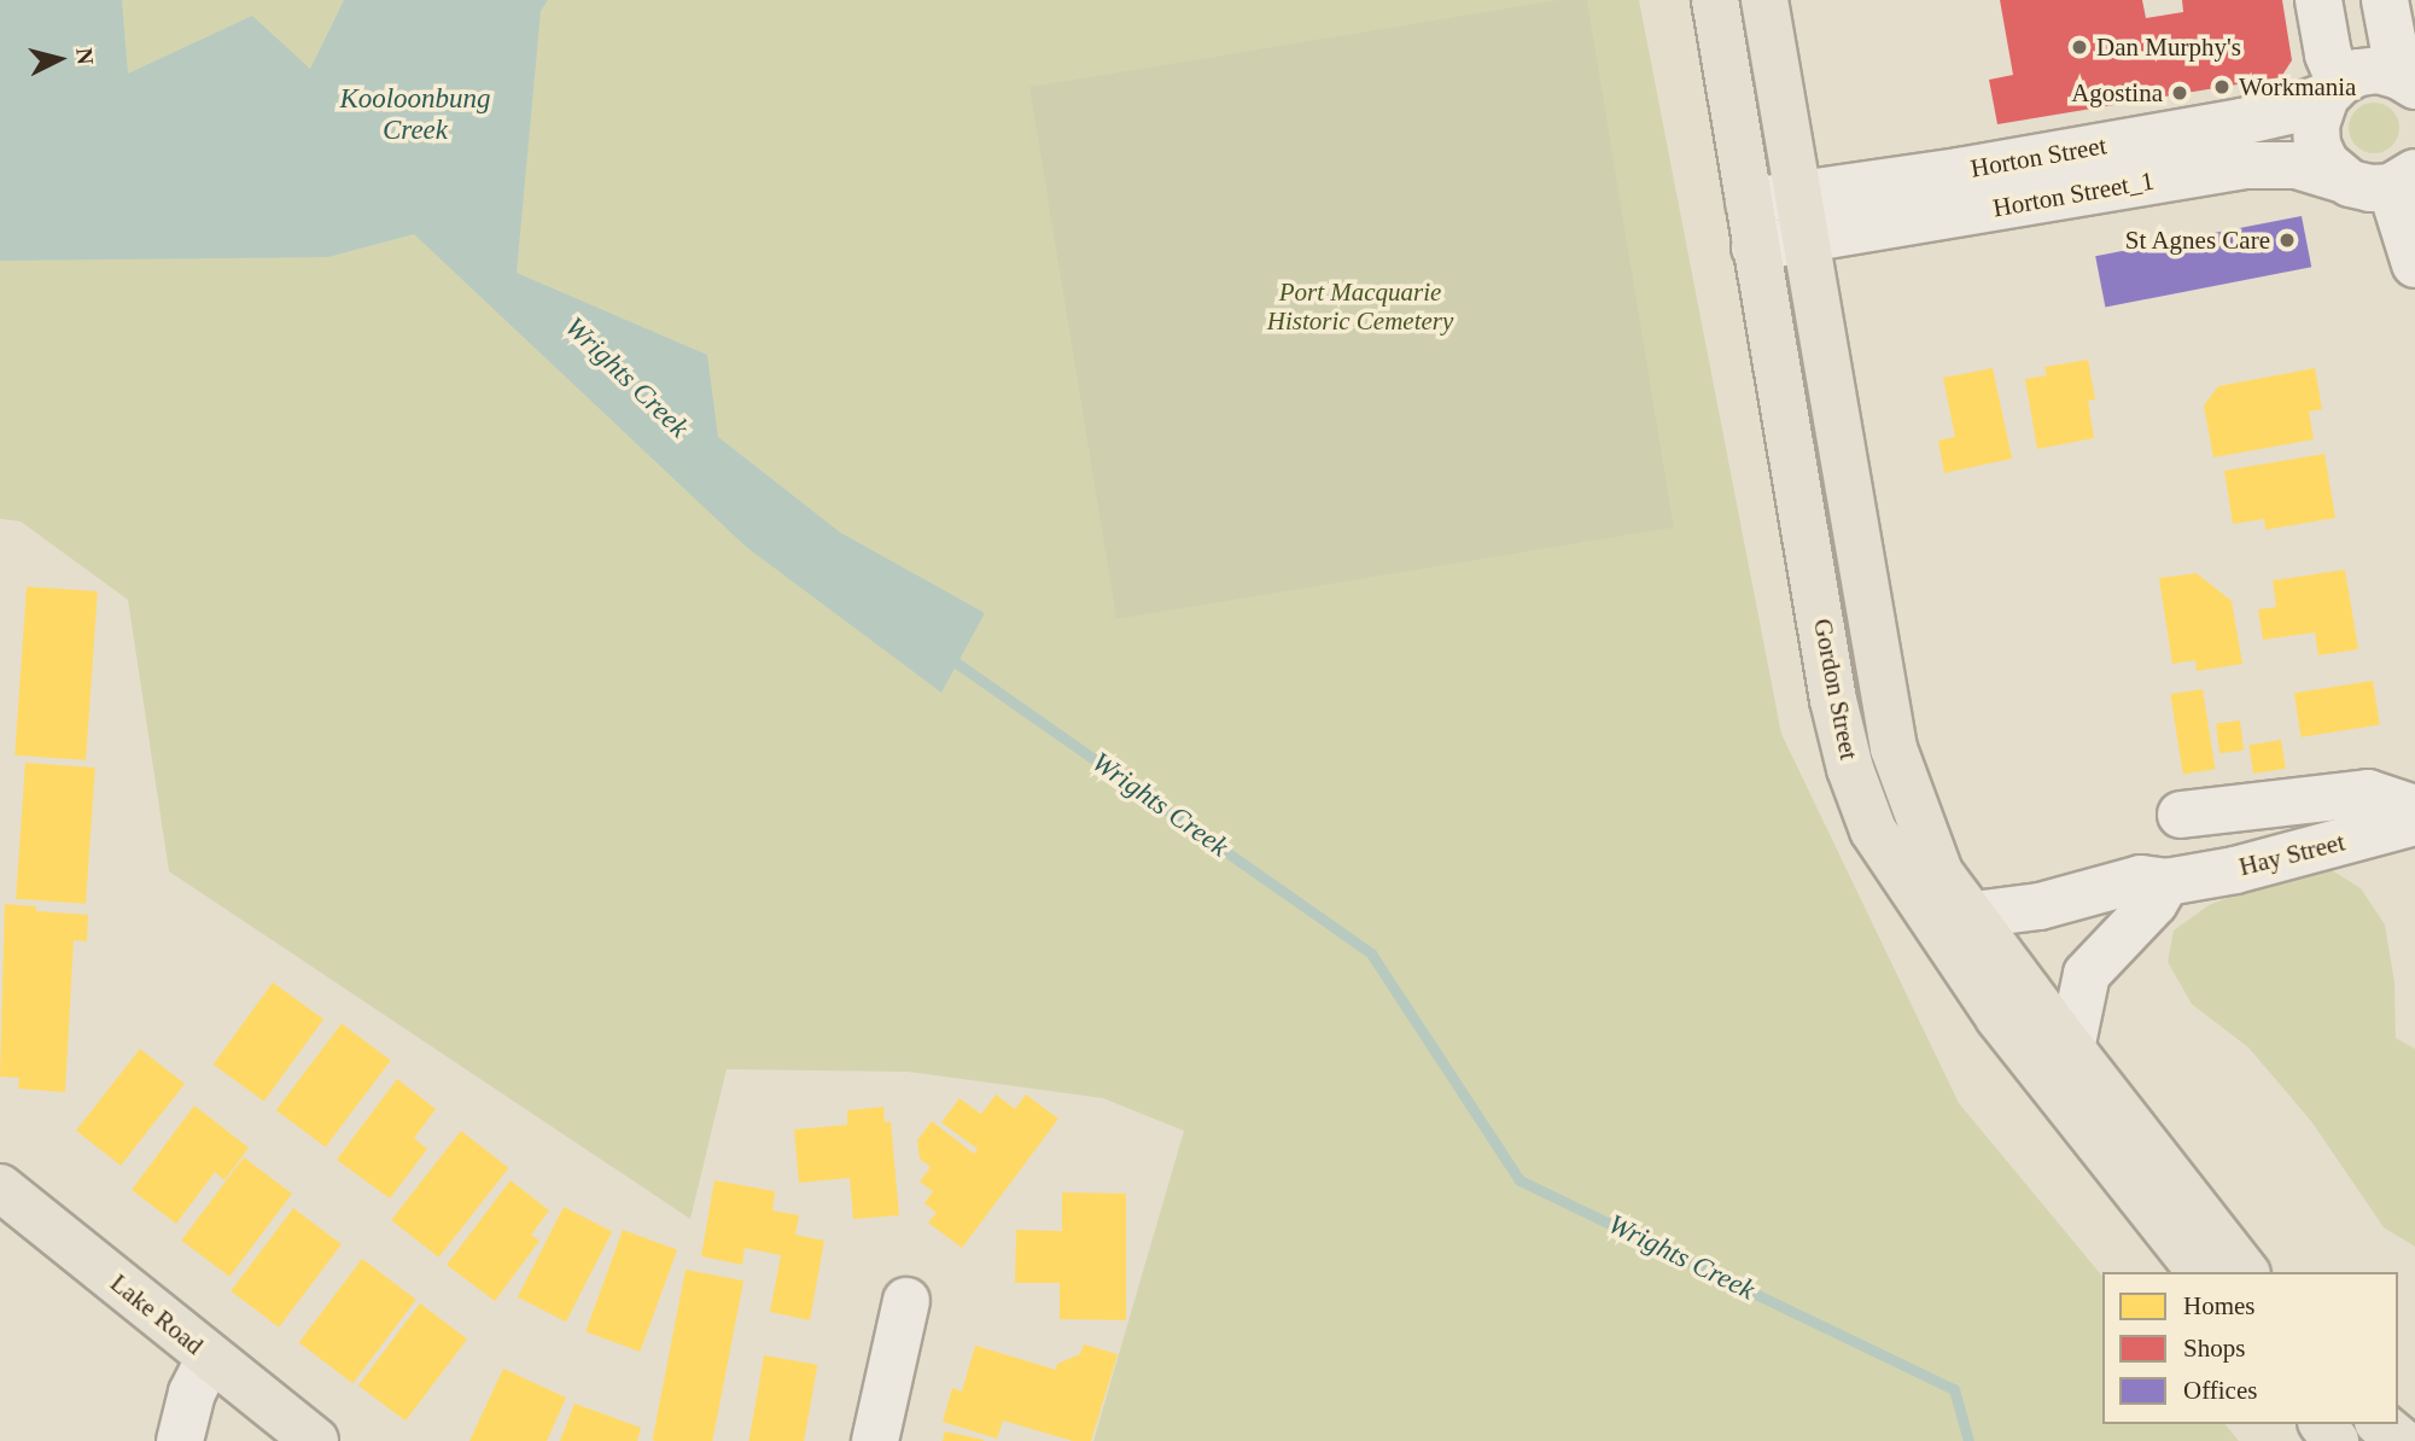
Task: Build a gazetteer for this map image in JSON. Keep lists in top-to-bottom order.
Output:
{
  "streets": {
    "main road": ["Gordon Street", "Lake Road"],
    "street": ["Horton Street", "Horton Street_1", "Hay Street"]
  },
  "crossings": [
    ["Horton Street", "Gordon Street"],
    ["Horton Street_1", "Gordon Street"],
    ["Gordon Street", "Hay Street"]
  ],
  "water": ["Kooloonbung Creek", "Wrights Creek"],
  "parks": ["Port Macquarie Historic Cemetery"],
  "places": [
    "Dan Murphy's",
    "Workmania",
    "Agostina",
    "St Agnes Care"
  ],
  "legend": ["Homes", "Shops", "Offices"],
  "north": "right"
}
